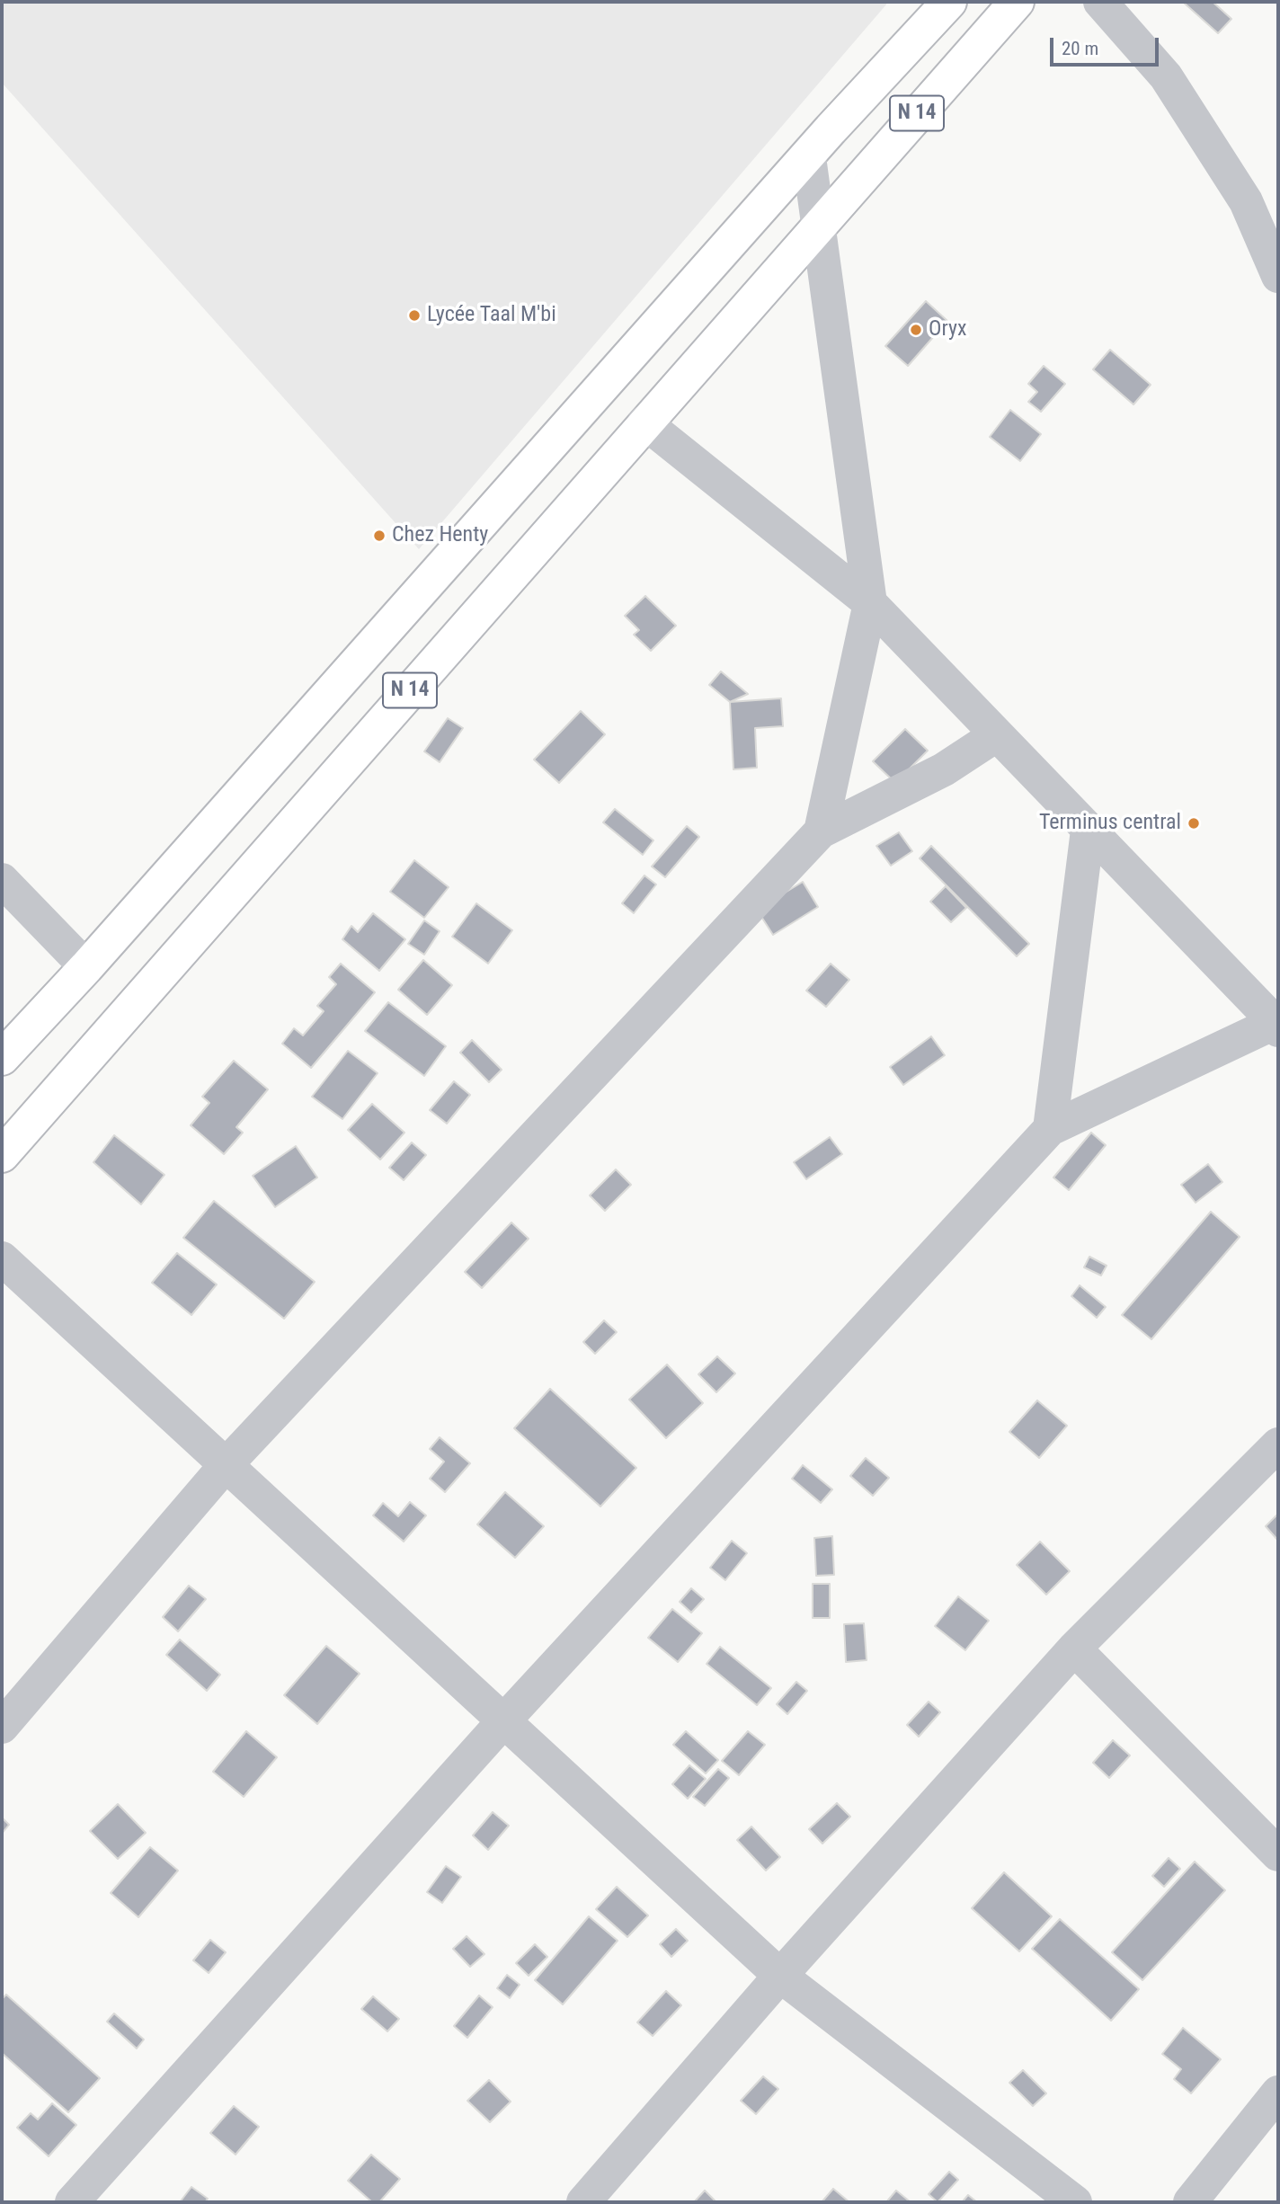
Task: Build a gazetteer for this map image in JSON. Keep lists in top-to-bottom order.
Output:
{
  "streets": {
    "main road": ["N 14"]
  },
  "places": [
    "Lycée Taal M'bi",
    "Oryx",
    "Chez Henty",
    "Terminus central"
  ],
  "scale_bar": "20 m"
}
